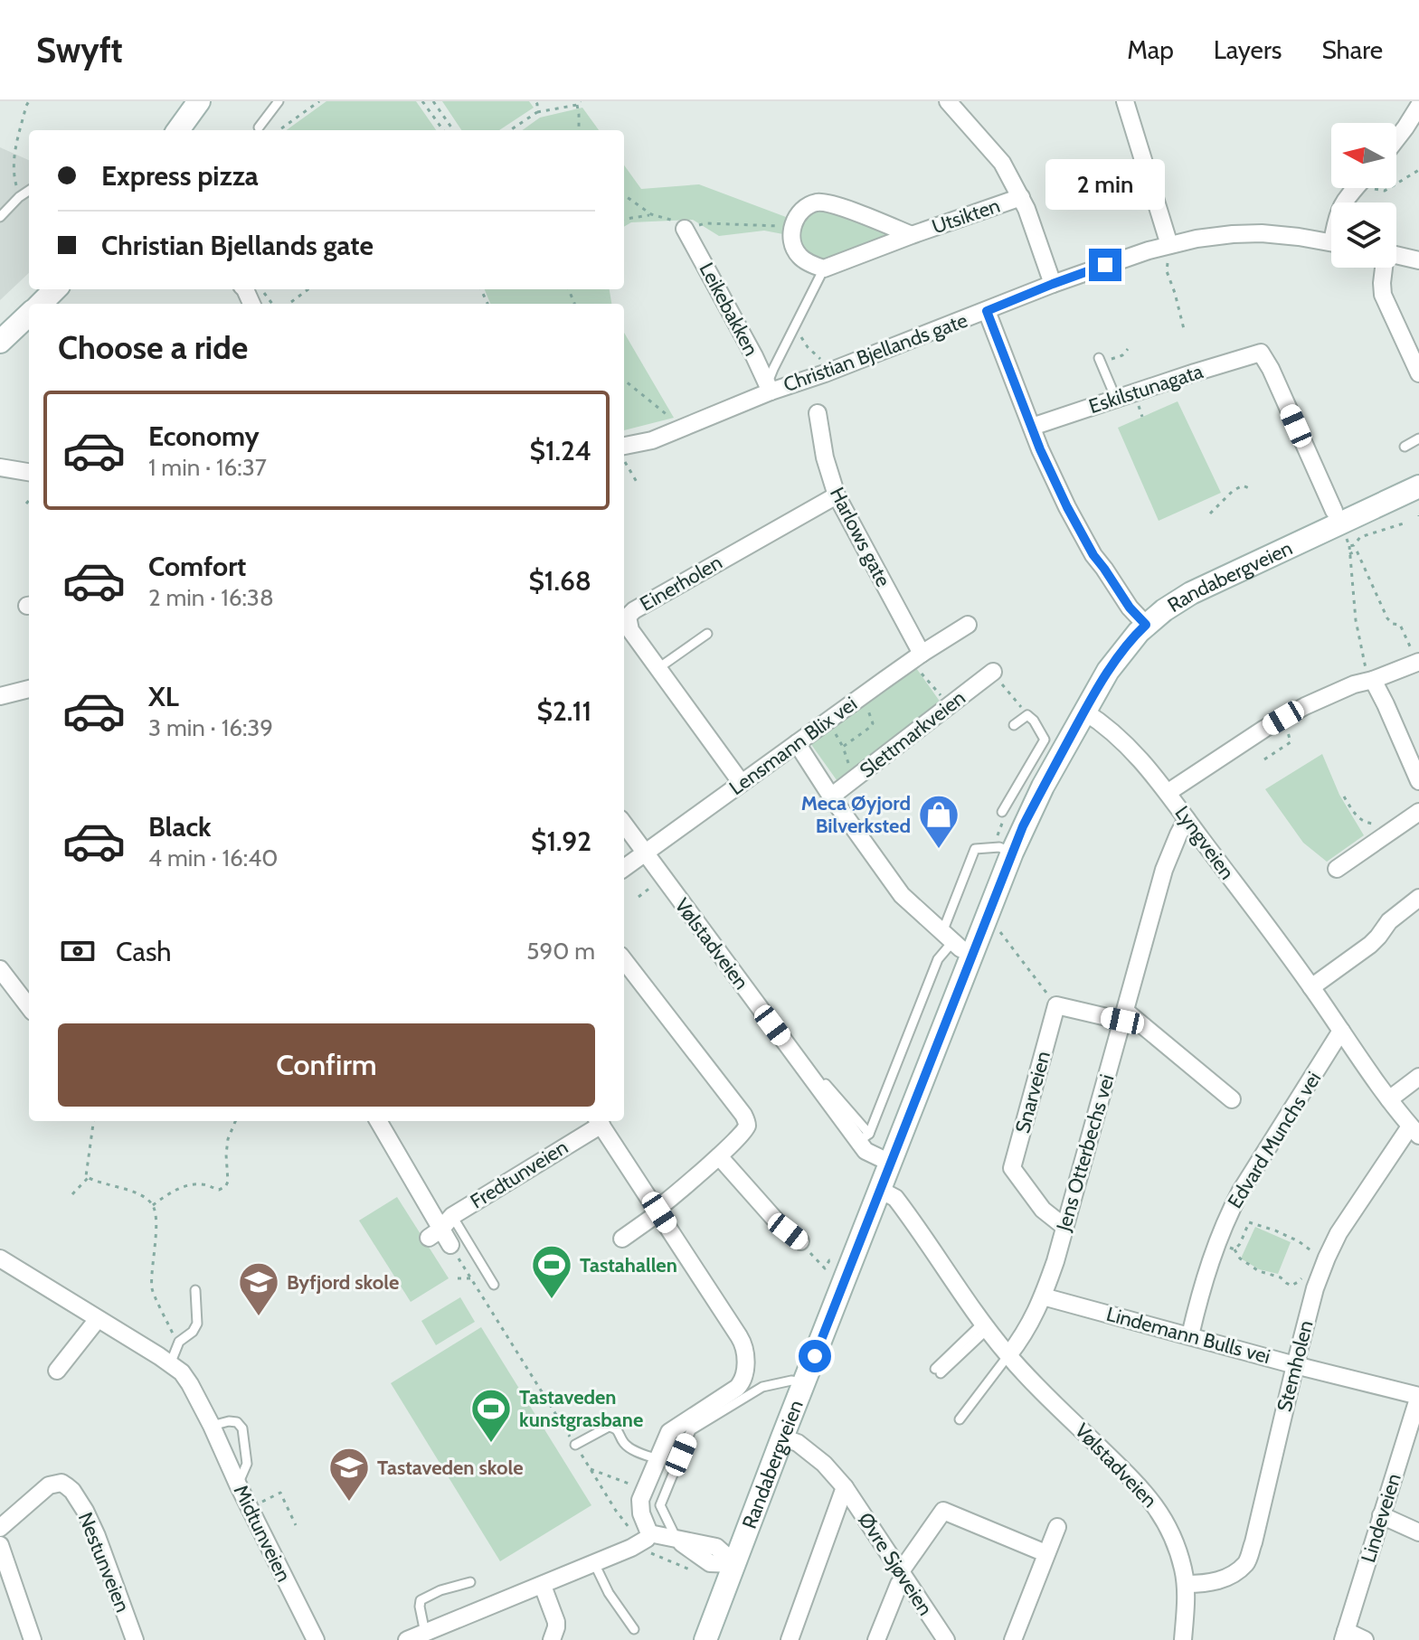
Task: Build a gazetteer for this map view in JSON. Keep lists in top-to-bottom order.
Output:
{
  "streets": {
    "main road": ["Randabergveien"],
    "street": [
      "Utsikten",
      "Leikebakken",
      "Christian Bjellands gate",
      "Eskilstunagata",
      "Harlows gate",
      "Einerholen",
      "Slettmarkveien",
      "Lensmann Blix vei",
      "Lyngveien",
      "Vølstadveien",
      "Snarveien",
      "Edvard Munchs vei",
      "Jens Otterbechs vei",
      "Fredtunveien",
      "Lindemann Bulls vei",
      "Stemholen",
      "Lindeveien",
      "Midtunveien",
      "Nestunveien",
      "Øvre Sjøveien"
    ]
  },
  "crossings": [
    ["Leikebakken", "Christian Bjellands gate"],
    ["Harlows gate", "Einerholen"],
    ["Harlows gate", "Lensmann Blix vei"],
    ["Randabergveien", "Lyngveien"],
    ["Randabergveien", "Vølstadveien"],
    ["Randabergveien", "Øvre Sjøveien"],
    ["Einerholen", "Lensmann Blix vei"],
    ["Lensmann Blix vei", "Vølstadveien"],
    ["Lyngveien", "Edvard Munchs vei"],
    ["Lyngveien", "Jens Otterbechs vei"],
    ["Lyngveien", "Stemholen"],
    ["Vølstadveien", "Jens Otterbechs vei"],
    ["Vølstadveien", "Stemholen"],
    ["Snarveien", "Jens Otterbechs vei"],
    ["Edvard Munchs vei", "Lindemann Bulls vei"],
    ["Jens Otterbechs vei", "Lindemann Bulls vei"],
    ["Lindemann Bulls vei", "Stemholen"],
    ["Lindemann Bulls vei", "Lindeveien"]
  ],
  "places": {
    "shop": ["Meca Øyjord Bilverksted"],
    "sports": ["Tastahallen", "Tastaveden kunstgrasbane"],
    "school or university": ["Byfjord skole", "Tastaveden skole"]
  },
  "north": "left",
  "page": {
    "header": "Swyft",
    "nav": ["Map", "Layers", "Share"],
    "banner": ["Express pizza", "Christian Bjellands gate"],
    "bubble": "2 min",
    "heading": "Choose a ride",
    "list": [
      {
        "name": "Economy",
        "note": "1 min · 16:37",
        "value": "$1.24"
      },
      {
        "name": "Comfort",
        "note": "2 min · 16:38",
        "value": "$1.68"
      },
      {
        "name": "XL",
        "note": "3 min · 16:39",
        "value": "$2.11"
      },
      {
        "name": "Black",
        "note": "4 min · 16:40",
        "value": "$1.92"
      }
    ],
    "pay": ["Cash", "590 m"],
    "buttons": "Confirm"
  }
}
